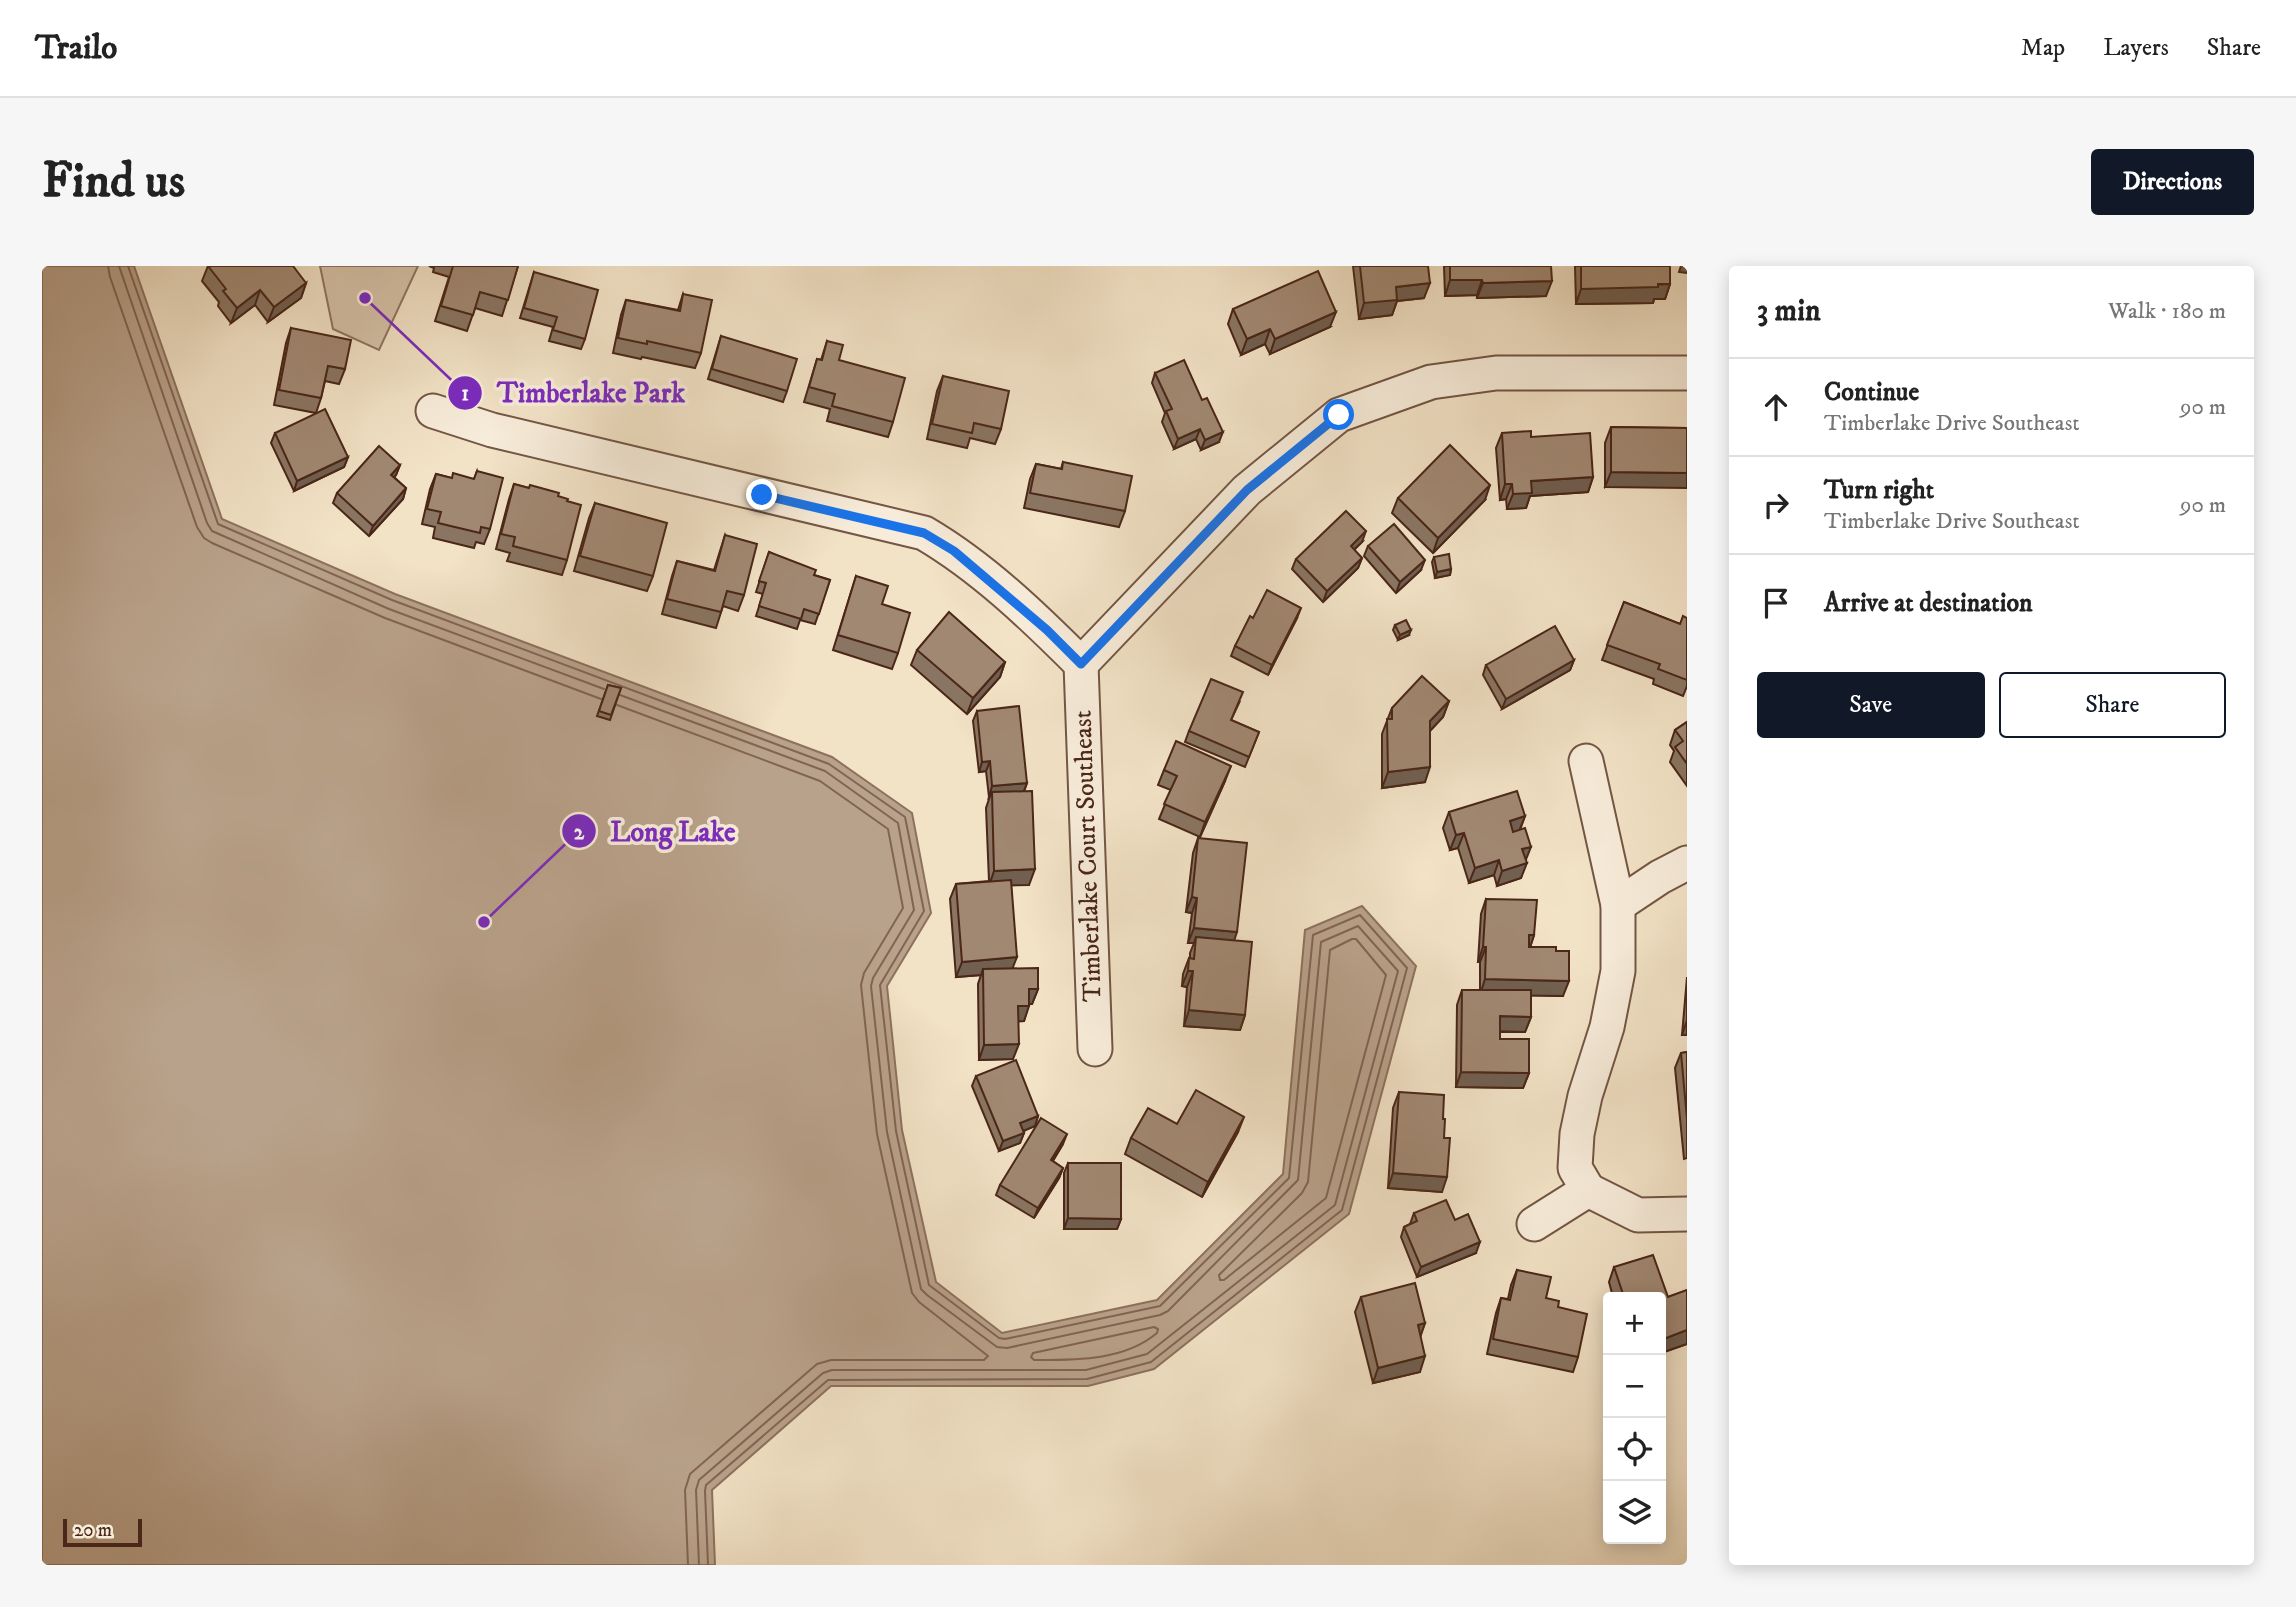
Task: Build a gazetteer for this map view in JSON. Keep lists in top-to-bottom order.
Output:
{
  "streets": {
    "street": ["Timberlake Court Southeast"]
  },
  "places": ["Timberlake Park", "Long Lake"],
  "scale_bar": "20 m",
  "page": {
    "header": "Trailo",
    "nav": ["Map", "Layers", "Share"],
    "buttons": [
      "Directions",
      ["Save", "Share"]
    ],
    "title": "Find us",
    "heading": ["3 min", "Walk · 180 m"],
    "list": [
      ["Continue", "Timberlake Drive Southeast", "90 m"],
      ["Turn right", "Timberlake Drive Southeast", "90 m"],
      "Arrive at destination"
    ],
    "map_buttons": ["+", "−"],
    "scale": "20 m"
  }
}
